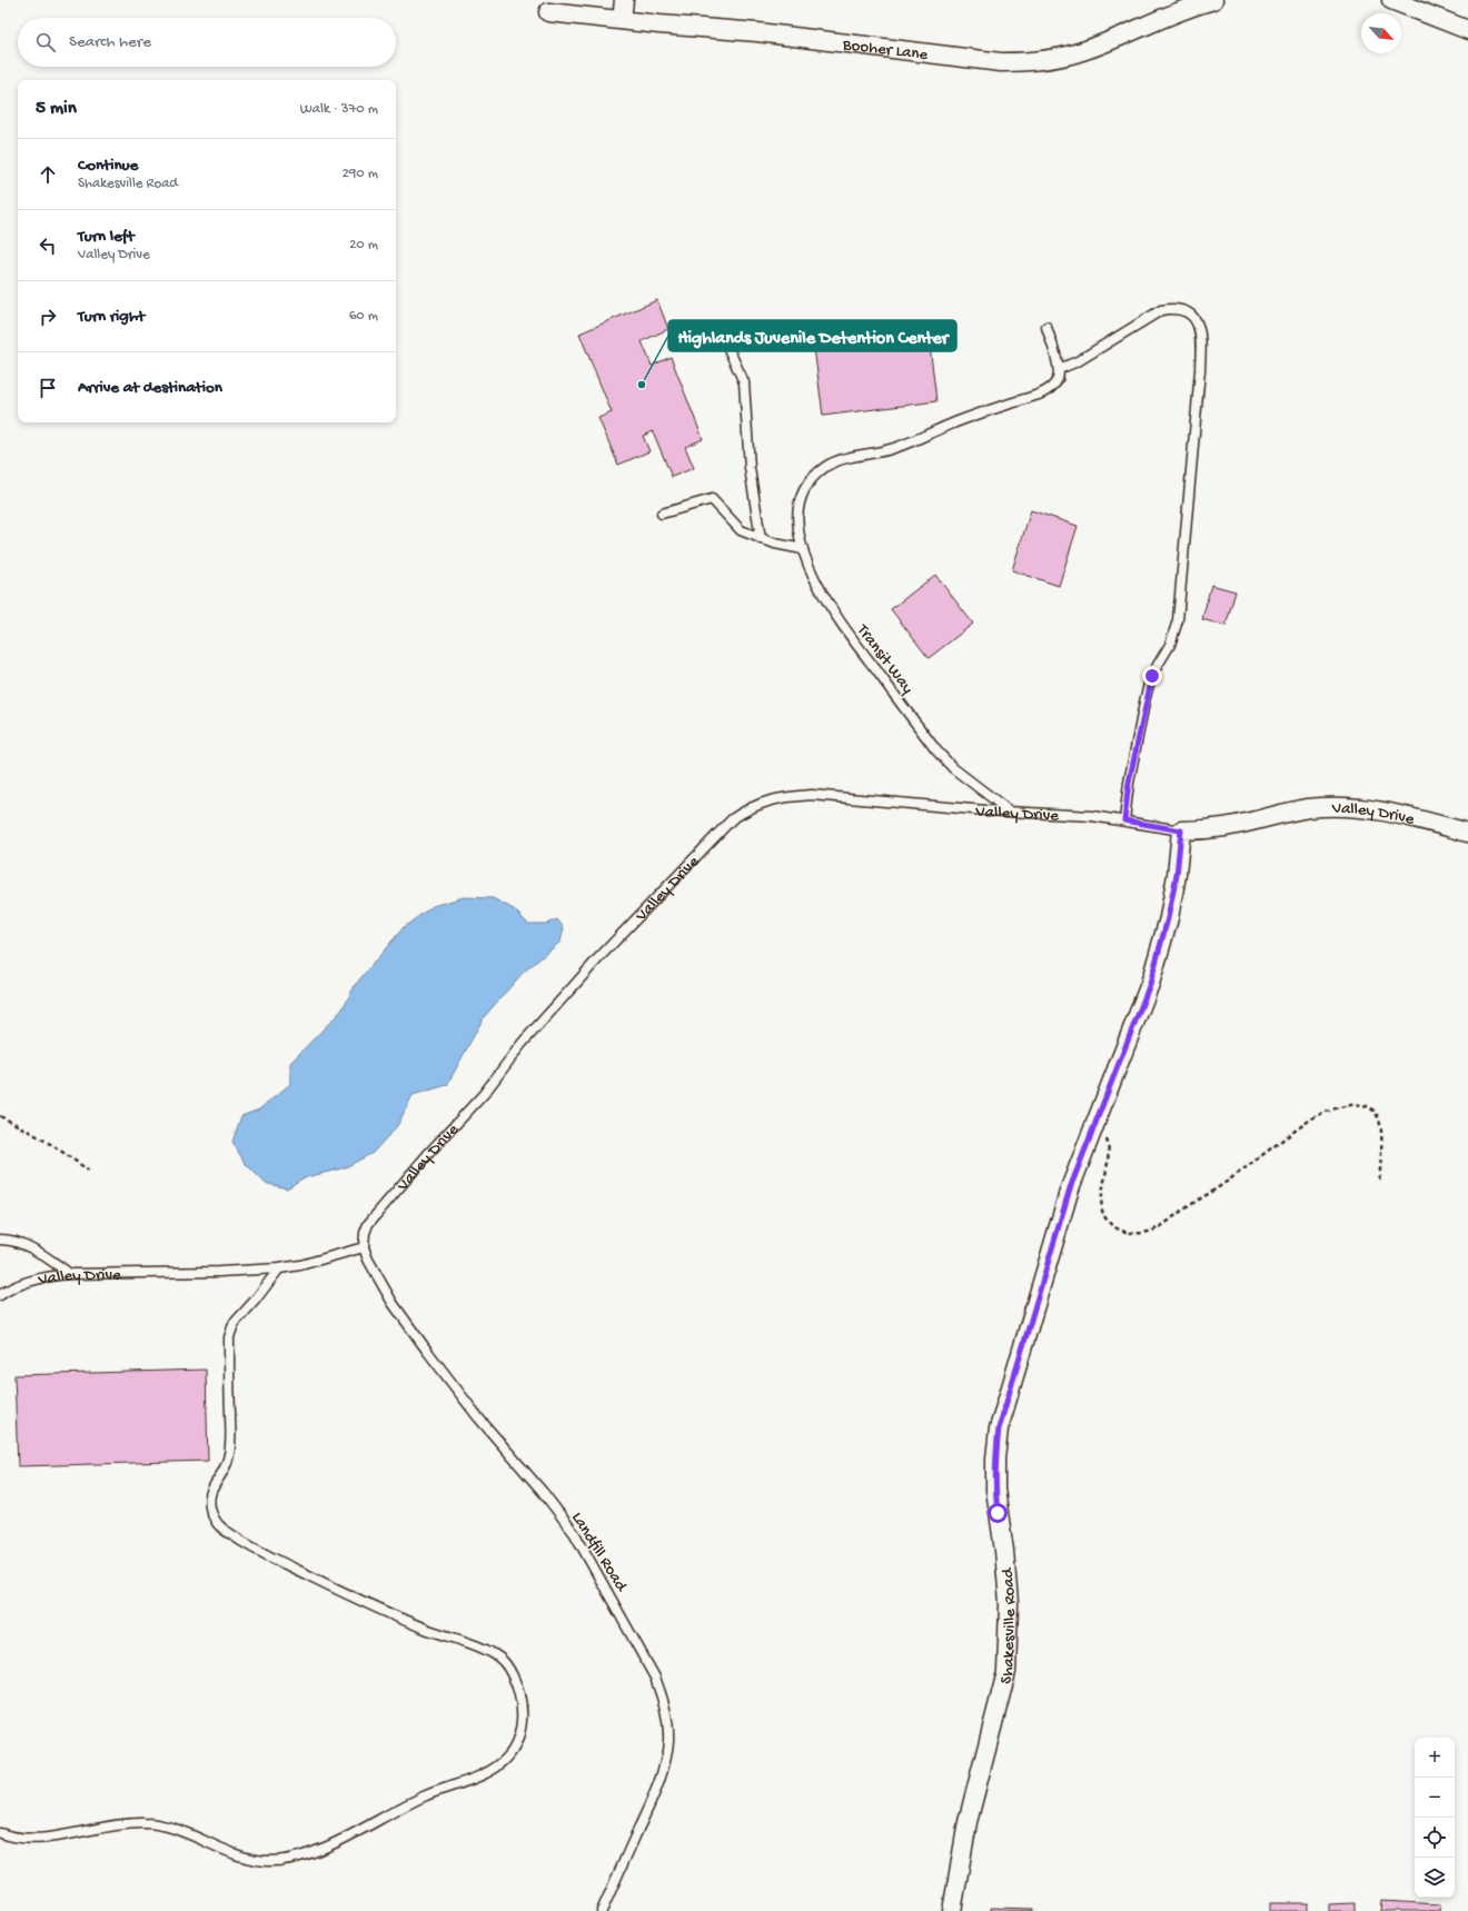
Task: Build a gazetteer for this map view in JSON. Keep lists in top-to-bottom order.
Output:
{
  "streets": {
    "street": ["Booher Lane", "Valley Drive", "Shakesville Road"],
    "lane": ["Transit Way", "Landfill Road"]
  },
  "crossings": [
    ["Transit Way", "Valley Drive"],
    ["Valley Drive", "Landfill Road"],
    ["Valley Drive", "Shakesville Road"]
  ],
  "places": ["Highlands Juvenile Detention Center"],
  "north": "bottom right",
  "page": {
    "search": "Search here",
    "heading": ["5 min", "Walk · 370 m"],
    "list": [
      ["Continue", "Shakesville Road", "290 m"],
      ["Turn left", "Valley Drive", "20 m"],
      ["Turn right", "60 m"],
      "Arrive at destination"
    ],
    "map_buttons": ["+", "−"]
  }
}
